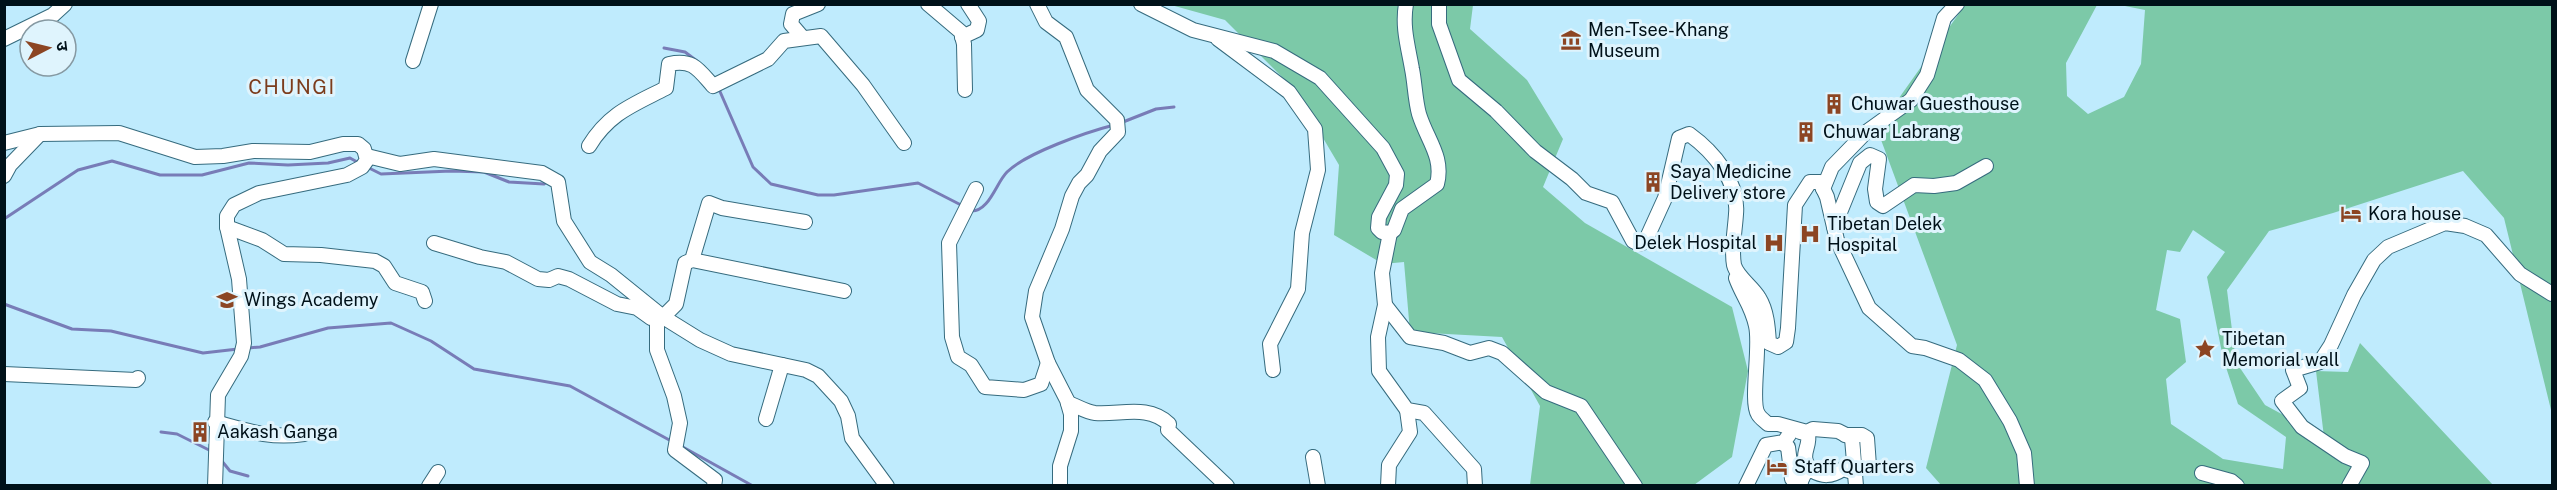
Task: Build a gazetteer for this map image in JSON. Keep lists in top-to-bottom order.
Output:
{
  "districts": ["CHUNGI"],
  "places": {
    "museum": ["Men-Tsee-Khang Museum"],
    "building": [
      "Chuwar Guesthouse",
      "Chuwar Labrang",
      "Saya Medicine Delivery store",
      "Aakash Ganga"
    ],
    "hotel": ["Kora house", "Staff Quarters"],
    "hospital": ["Tibetan Delek Hospital", "Delek Hospital"],
    "school or university": ["Wings Academy"],
    "place": ["Tibetan Memorial wall"]
  },
  "north": "right"
}
